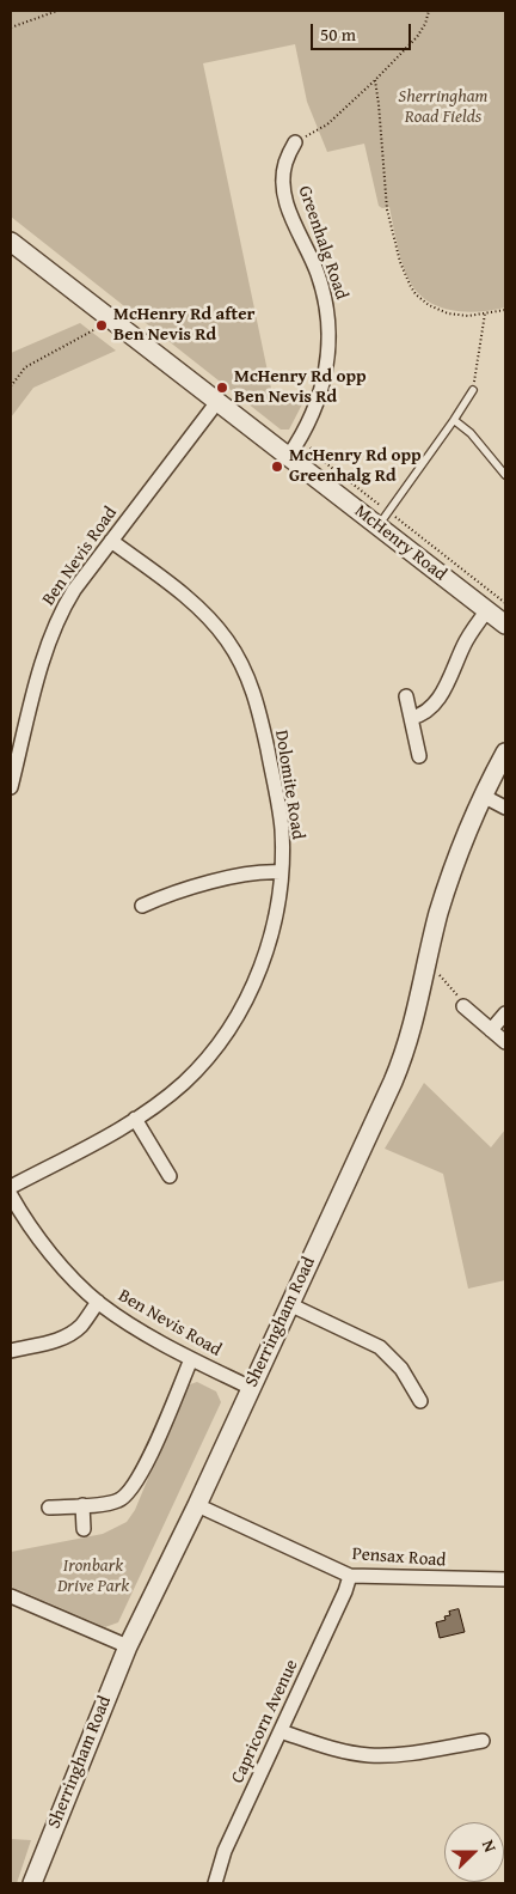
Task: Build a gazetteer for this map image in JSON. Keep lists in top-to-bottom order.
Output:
{
  "streets": {
    "street": [
      "Greenhalg Road",
      "McHenry Road",
      "Ben Nevis Road",
      "Dolomite Road",
      "Sherringham Road",
      "Pensax Road",
      "Capricorn Avenue"
    ]
  },
  "crossings": [
    ["Greenhalg Road", "McHenry Road"],
    ["McHenry Road", "Ben Nevis Road"],
    ["Ben Nevis Road", "Dolomite Road"],
    ["Ben Nevis Road", "Sherringham Road"],
    ["Sherringham Road", "Pensax Road"],
    ["Pensax Road", "Capricorn Avenue"]
  ],
  "parks": ["Sherringham Road Fields", "Ironbark Drive Park"],
  "places": ["McHenry Rd after Ben Nevis Rd", "McHenry Rd opp Ben Nevis Rd", "McHenry Rd opp Greenhalg Rd"],
  "scale_bar": "50 m",
  "north": "right"
}
